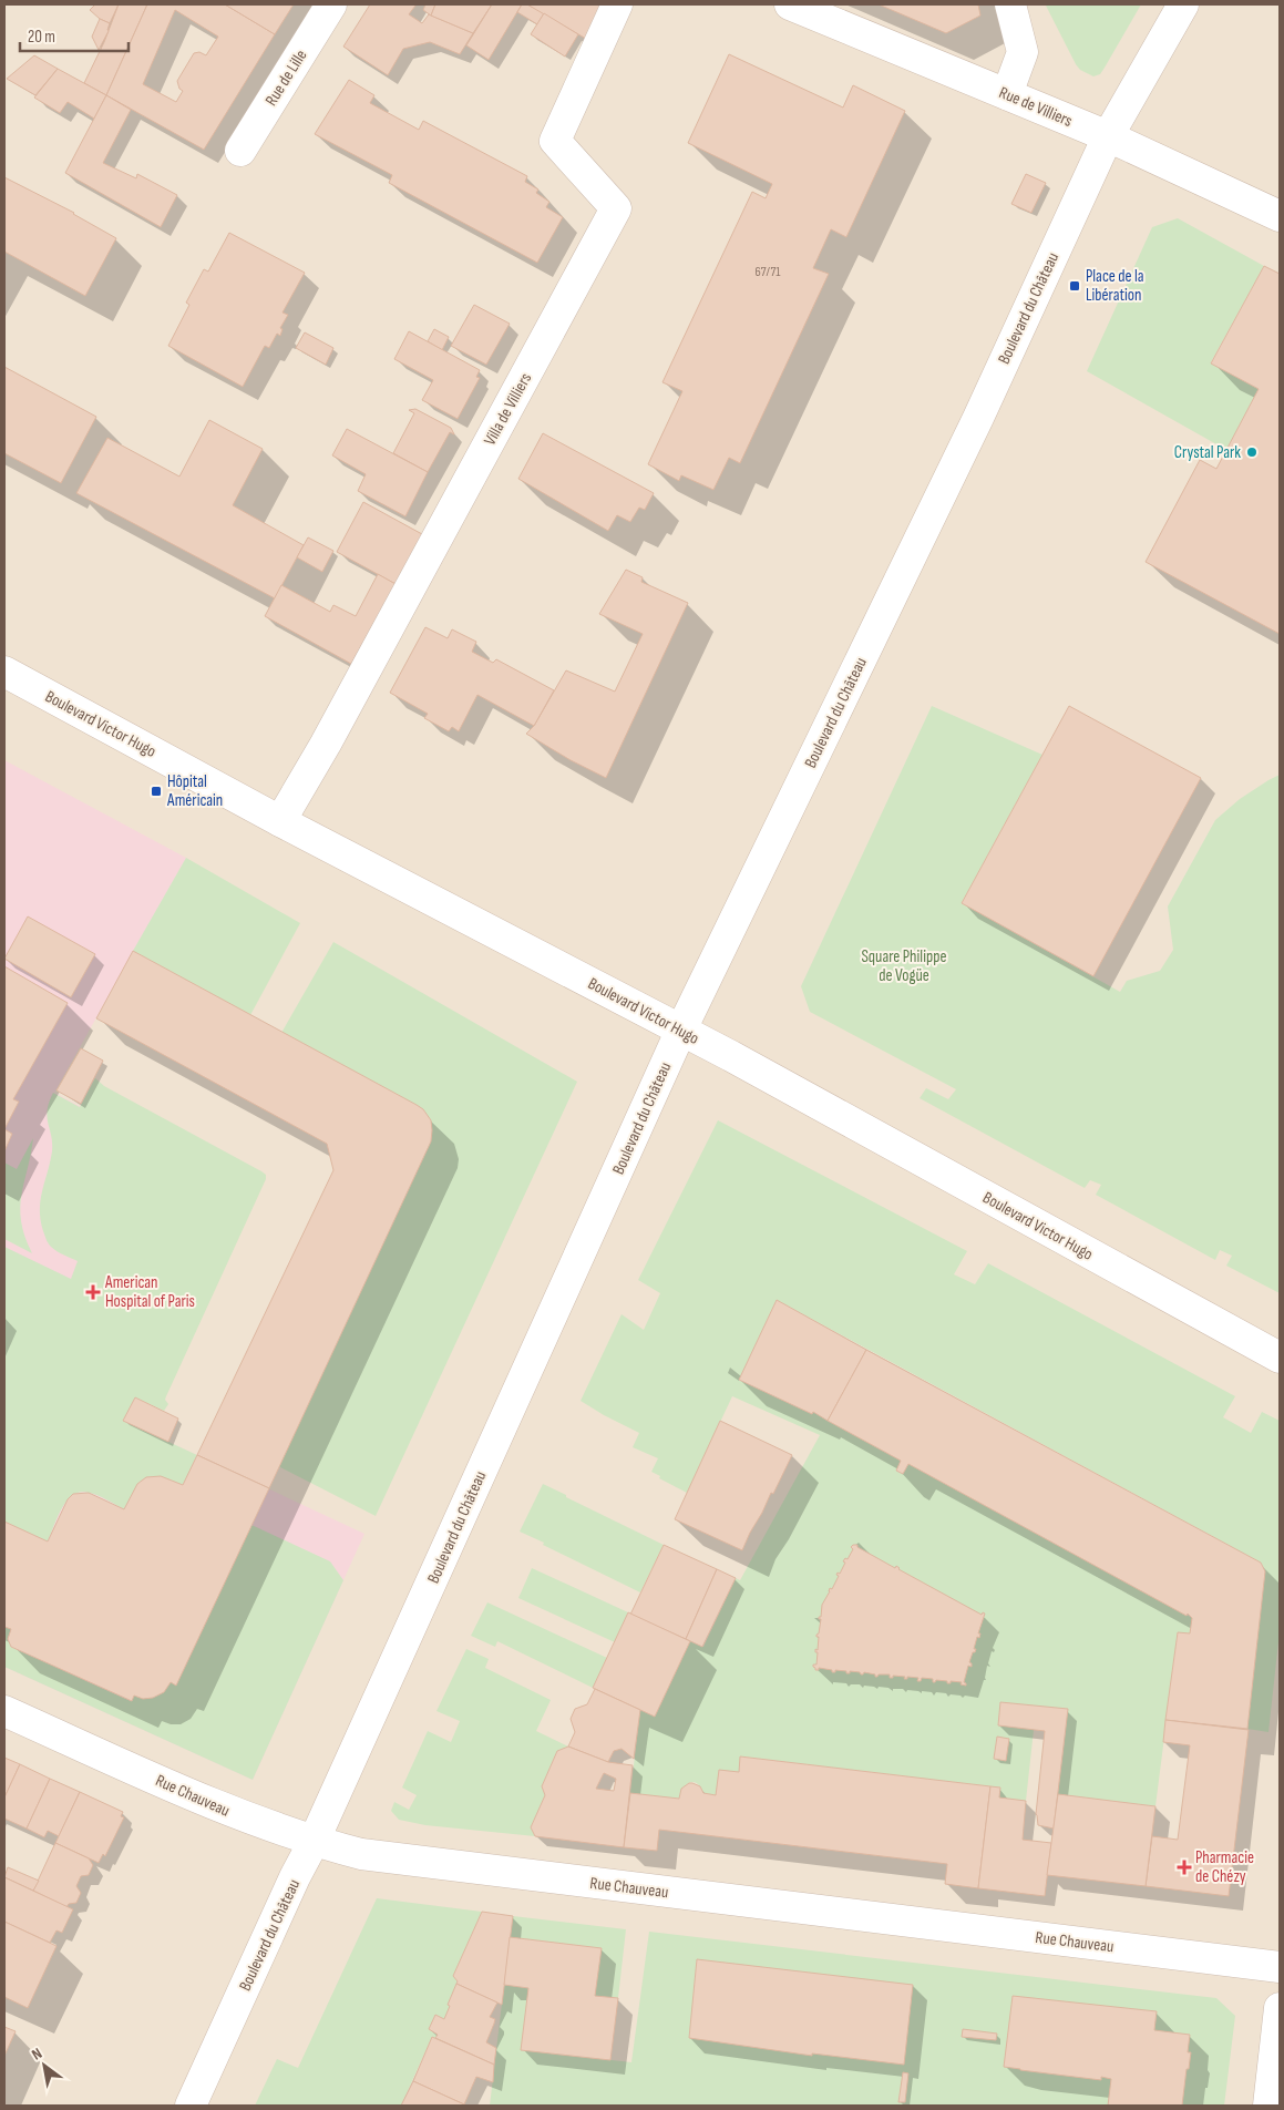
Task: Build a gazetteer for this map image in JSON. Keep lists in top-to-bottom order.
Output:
{
  "streets": {
    "street": [
      "Rue de Lille",
      "Rue de Villiers",
      "Boulevard du Château",
      "Villa de Villiers",
      "Boulevard Victor Hugo",
      "Rue Chauveau"
    ]
  },
  "crossings": [
    ["Rue de Villiers", "Boulevard du Château"],
    ["Boulevard du Château", "Boulevard Victor Hugo"],
    ["Boulevard du Château", "Rue Chauveau"],
    ["Villa de Villiers", "Boulevard Victor Hugo"]
  ],
  "parks": ["Square Philippe de Vogüe"],
  "places": {
    "transit": ["Place de la Libération", "Hôpital Américain"],
    "other": ["Crystal Park"],
    "health": ["American Hospital of Paris", "Pharmacie de Chézy"]
  },
  "house_numbers": ["67/71"],
  "scale_bar": "20 m",
  "north": "top left"
}
